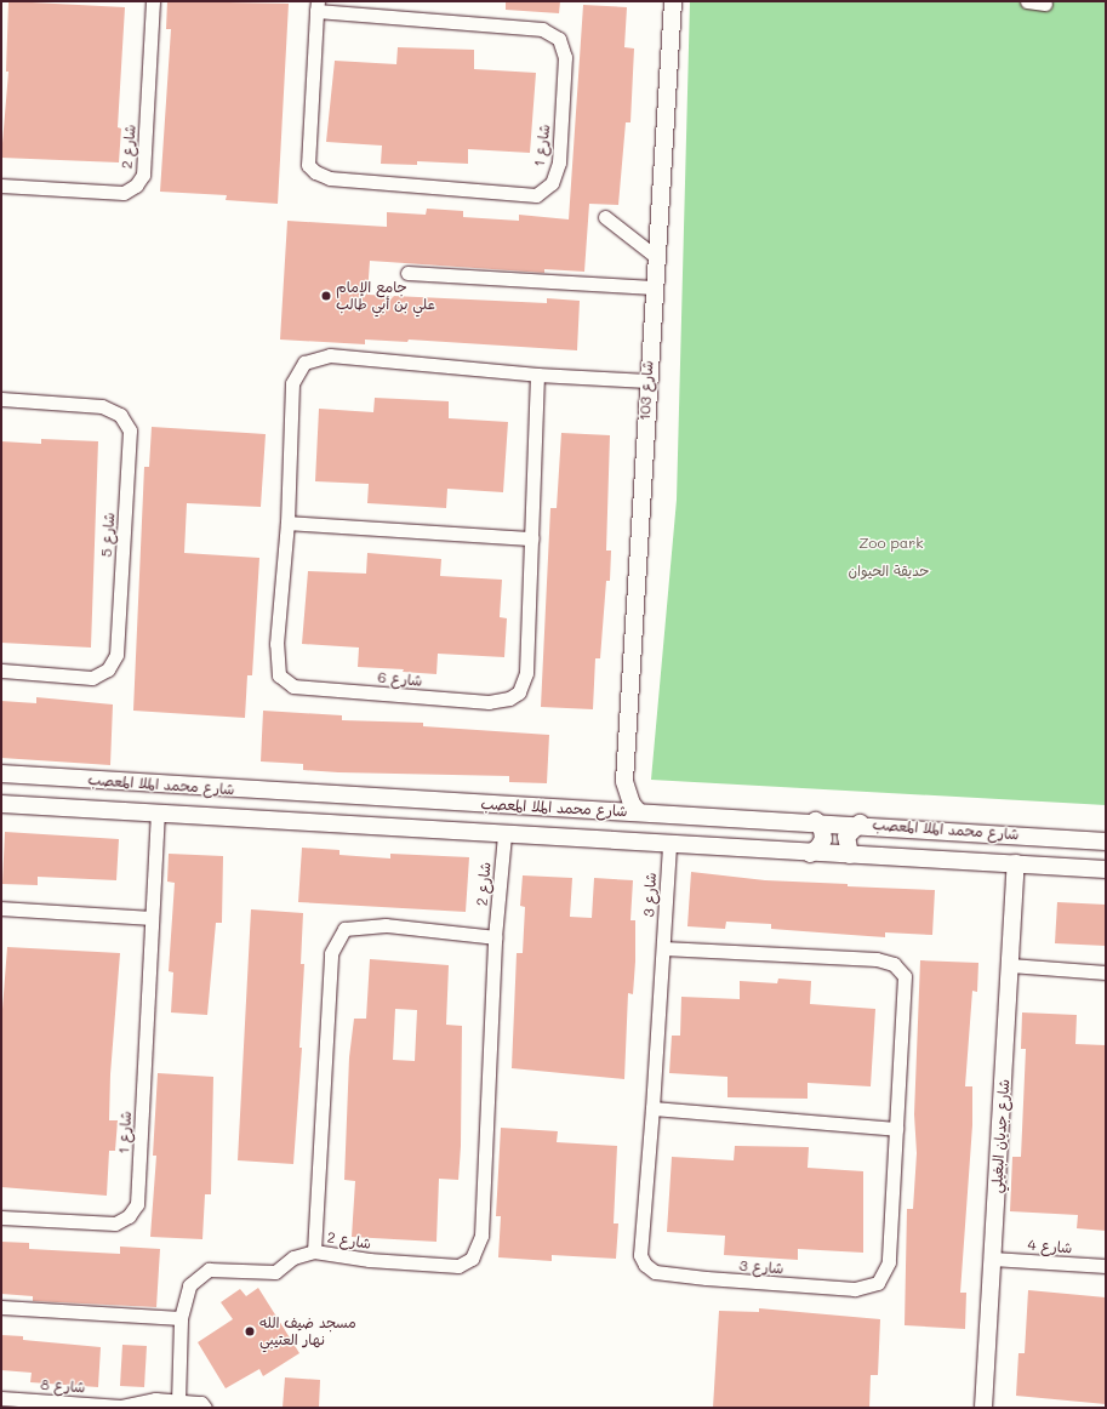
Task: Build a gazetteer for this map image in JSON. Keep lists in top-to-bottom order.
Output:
{
  "streets": {
    "street": [
      "شارع 1",
      "شارع 2",
      "شارع 103",
      "شارع 5",
      "شارع 6",
      "شارع محمد الملا المعصب",
      "شارع 3",
      "شارع جديان البغيلي",
      "شارع 4",
      "شارع 8"
    ]
  },
  "crossings": [
    ["شارع 1", "شارع محمد الملا المعصب"],
    ["شارع 2", "شارع محمد الملا المعصب"],
    ["شارع 103", "شارع 6"],
    ["شارع 103", "شارع محمد الملا المعصب"],
    ["شارع محمد الملا المعصب", "شارع 3"],
    ["شارع محمد الملا المعصب", "شارع جديان البغيلي"],
    ["شارع جديان البغيلي", "شارع 4"]
  ],
  "parks": ["Zoo park", "حديقة الحيوان"],
  "places": ["جامع الإمام علي بن أبي طالب", "مسجد ضيف الله نهار العتيبي"]
}
